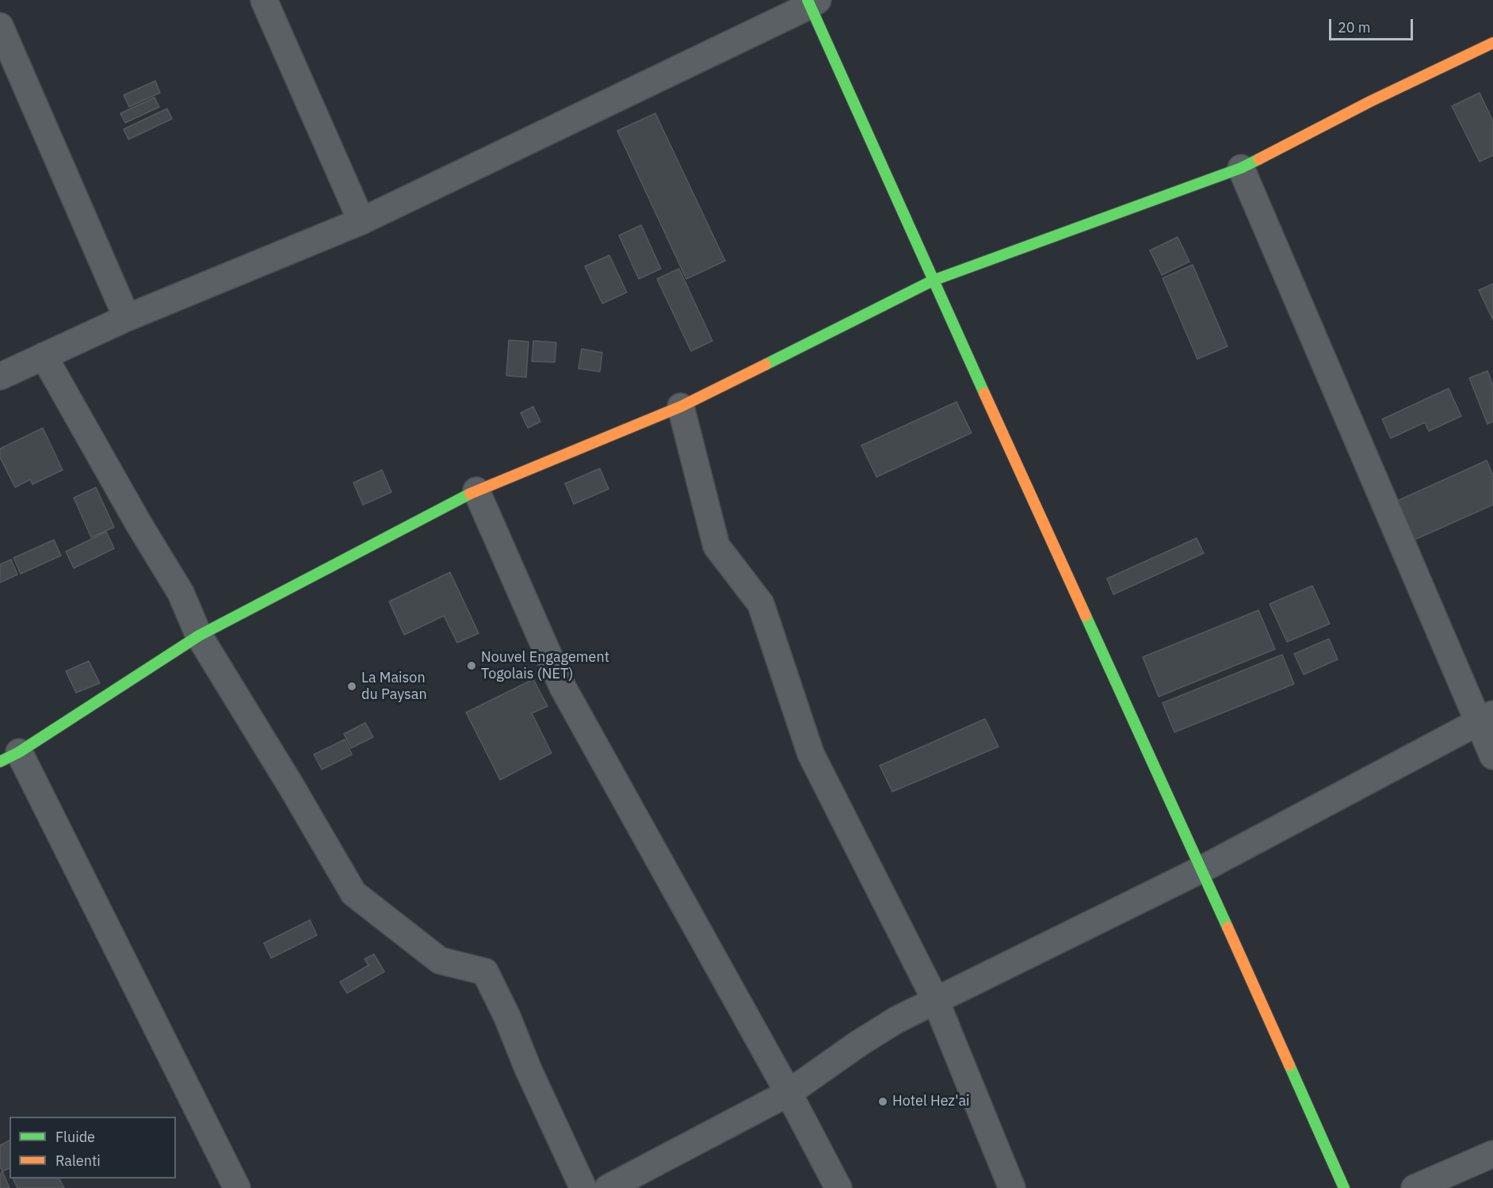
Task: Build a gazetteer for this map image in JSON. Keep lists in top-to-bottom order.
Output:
{
  "places": ["Nouvel Engagement Togolais (NET)", "La Maison du Paysan", "Hotel Hez'ai"],
  "legend": ["Fluide", "Ralenti"],
  "scale_bar": "20 m"
}
